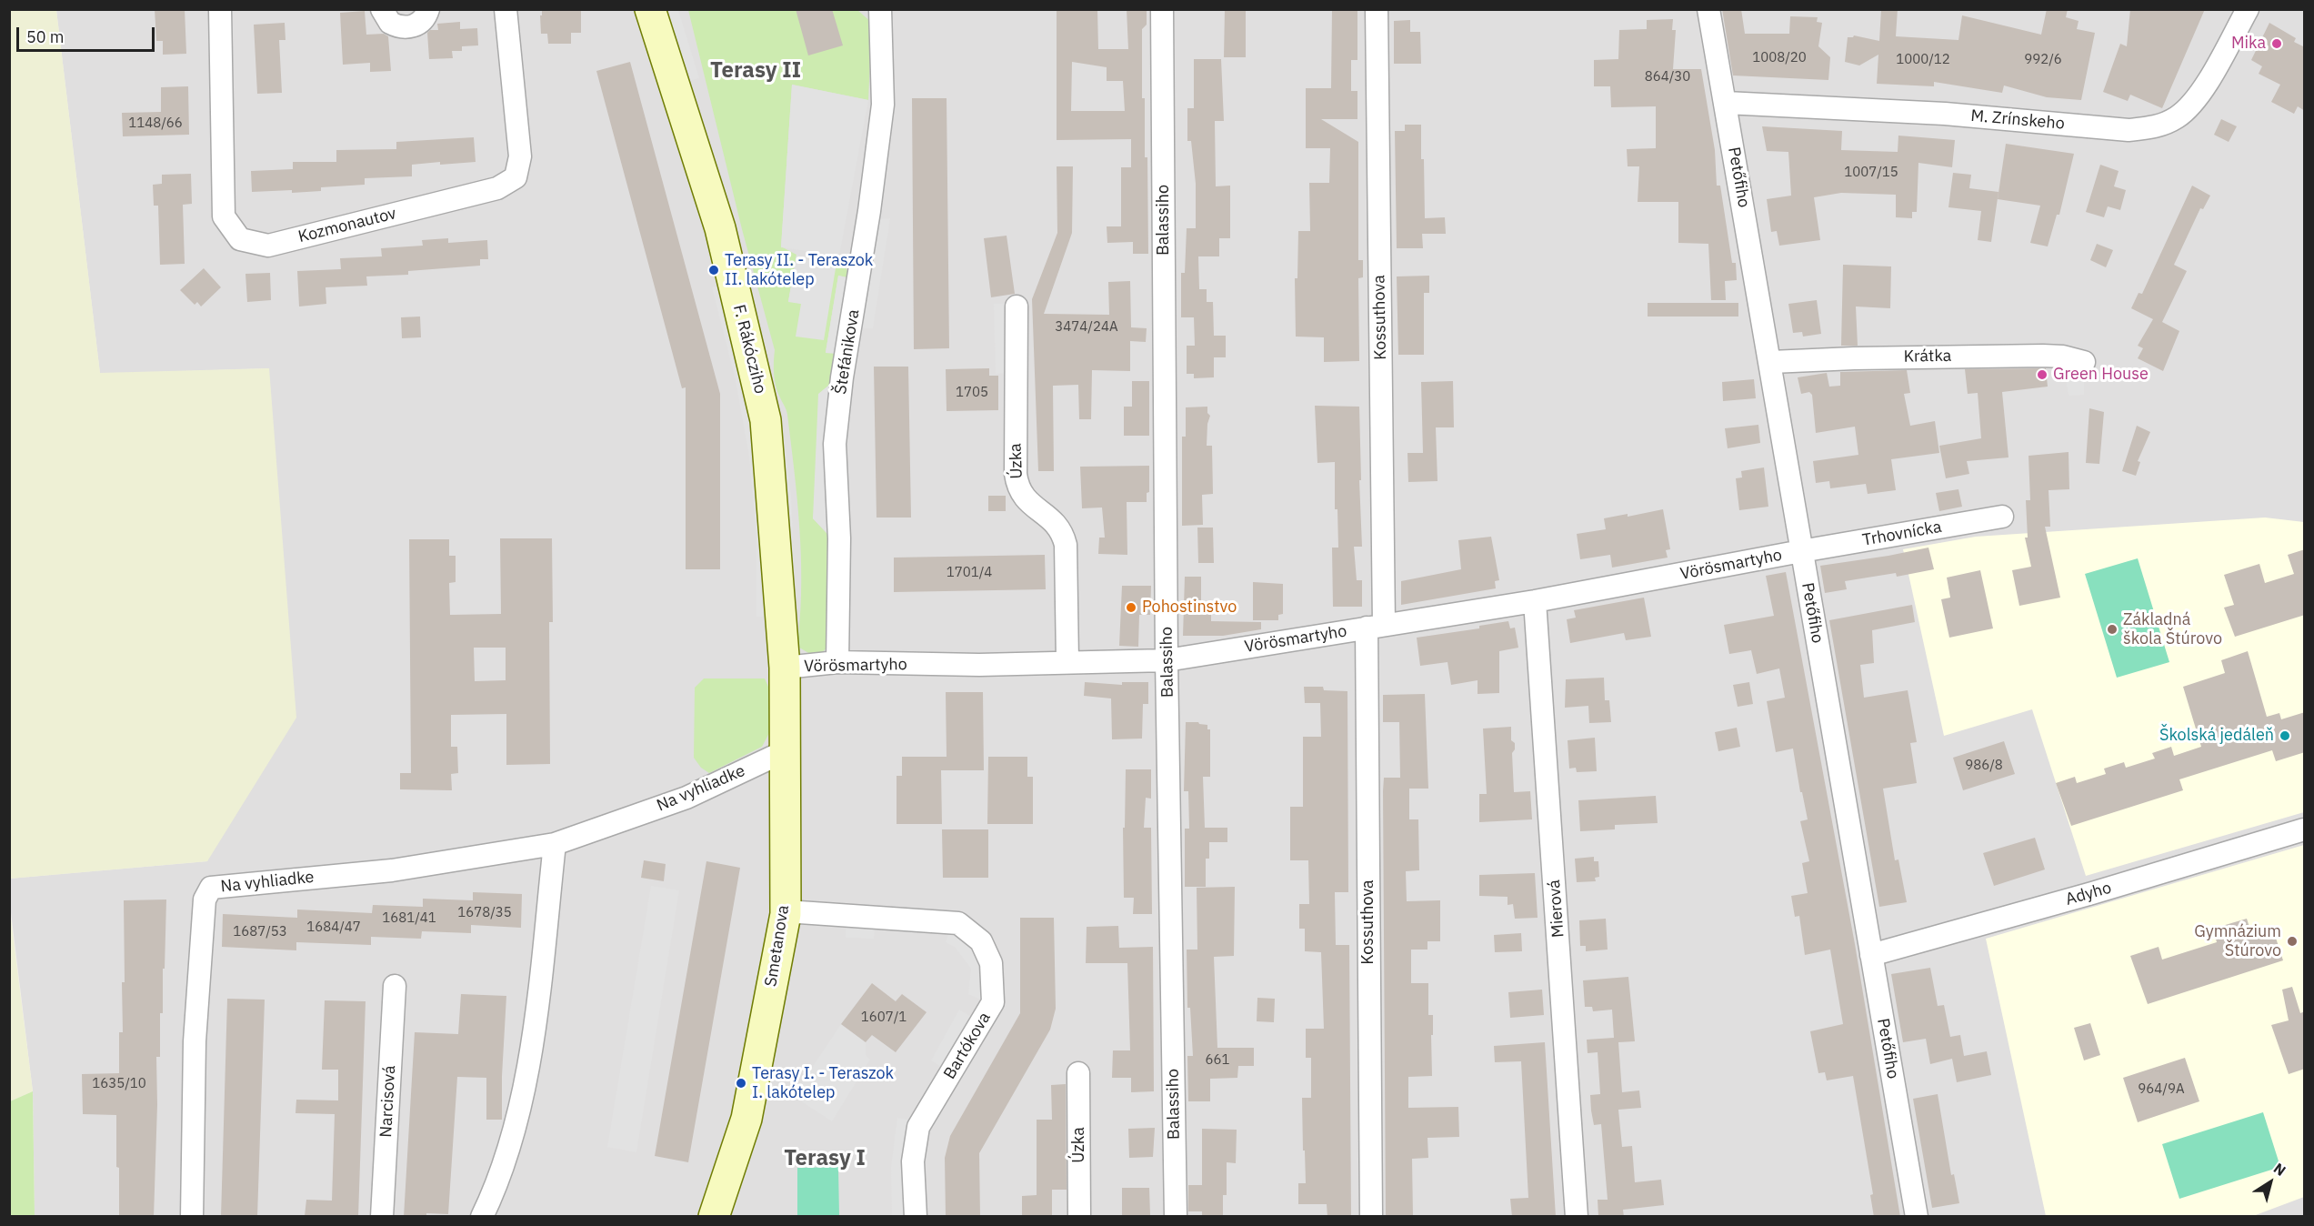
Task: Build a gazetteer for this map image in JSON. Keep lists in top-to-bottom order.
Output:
{
  "streets": {
    "street": [
      "M. Zrínskeho",
      "Petőfiho",
      "Balassiho",
      "Kozmonautov",
      "Kossuthova",
      "F. Rákócziho",
      "Štefánikova",
      "Krátka",
      "Úzka",
      "Trhovnícka",
      "Vörösmartyho",
      "Na vyhliadke",
      "Adyho",
      "Mierová",
      "Smetanova",
      "Bartókova",
      "Narcisová"
    ]
  },
  "crossings": [
    ["M. Zrínskeho", "Petőfiho"],
    ["Petőfiho", "Krátka"],
    ["Petőfiho", "Trhovnícka"],
    ["Petőfiho", "Vörösmartyho"],
    ["Petőfiho", "Adyho"],
    ["Balassiho", "Vörösmartyho"],
    ["Kossuthova", "Vörösmartyho"],
    ["F. Rákócziho", "Vörösmartyho"],
    ["F. Rákócziho", "Smetanova"],
    ["Štefánikova", "Vörösmartyho"],
    ["Úzka", "Vörösmartyho"],
    ["Trhovnícka", "Vörösmartyho"],
    ["Vörösmartyho", "Mierová"],
    ["Vörösmartyho", "Smetanova"],
    ["Na vyhliadke", "Smetanova"],
    ["Smetanova", "Bartókova"]
  ],
  "districts": ["Terasy II", "Terasy I"],
  "places": [
    "Mika",
    "Terasy II. - Teraszok II. lakótelep",
    "Green House",
    "Pohostinstvo",
    "Základná škola Štúrovo",
    "Školská jedáleň",
    "Gymnázium Štúrovo",
    "Terasy I. - Teraszok I. lakótelep"
  ],
  "house_numbers": [
    "1008/20",
    "1000/12",
    "992/6",
    "864/30",
    "1148/66",
    "1007/15",
    "3474/24A",
    "1705",
    "1701/4",
    "986/8",
    "1678/35",
    "1681/41",
    "1684/47",
    "1687/53",
    "1607/1",
    "661",
    "1635/10",
    "964/9A"
  ],
  "scale_bar": "50 m",
  "north": "top right"
}
